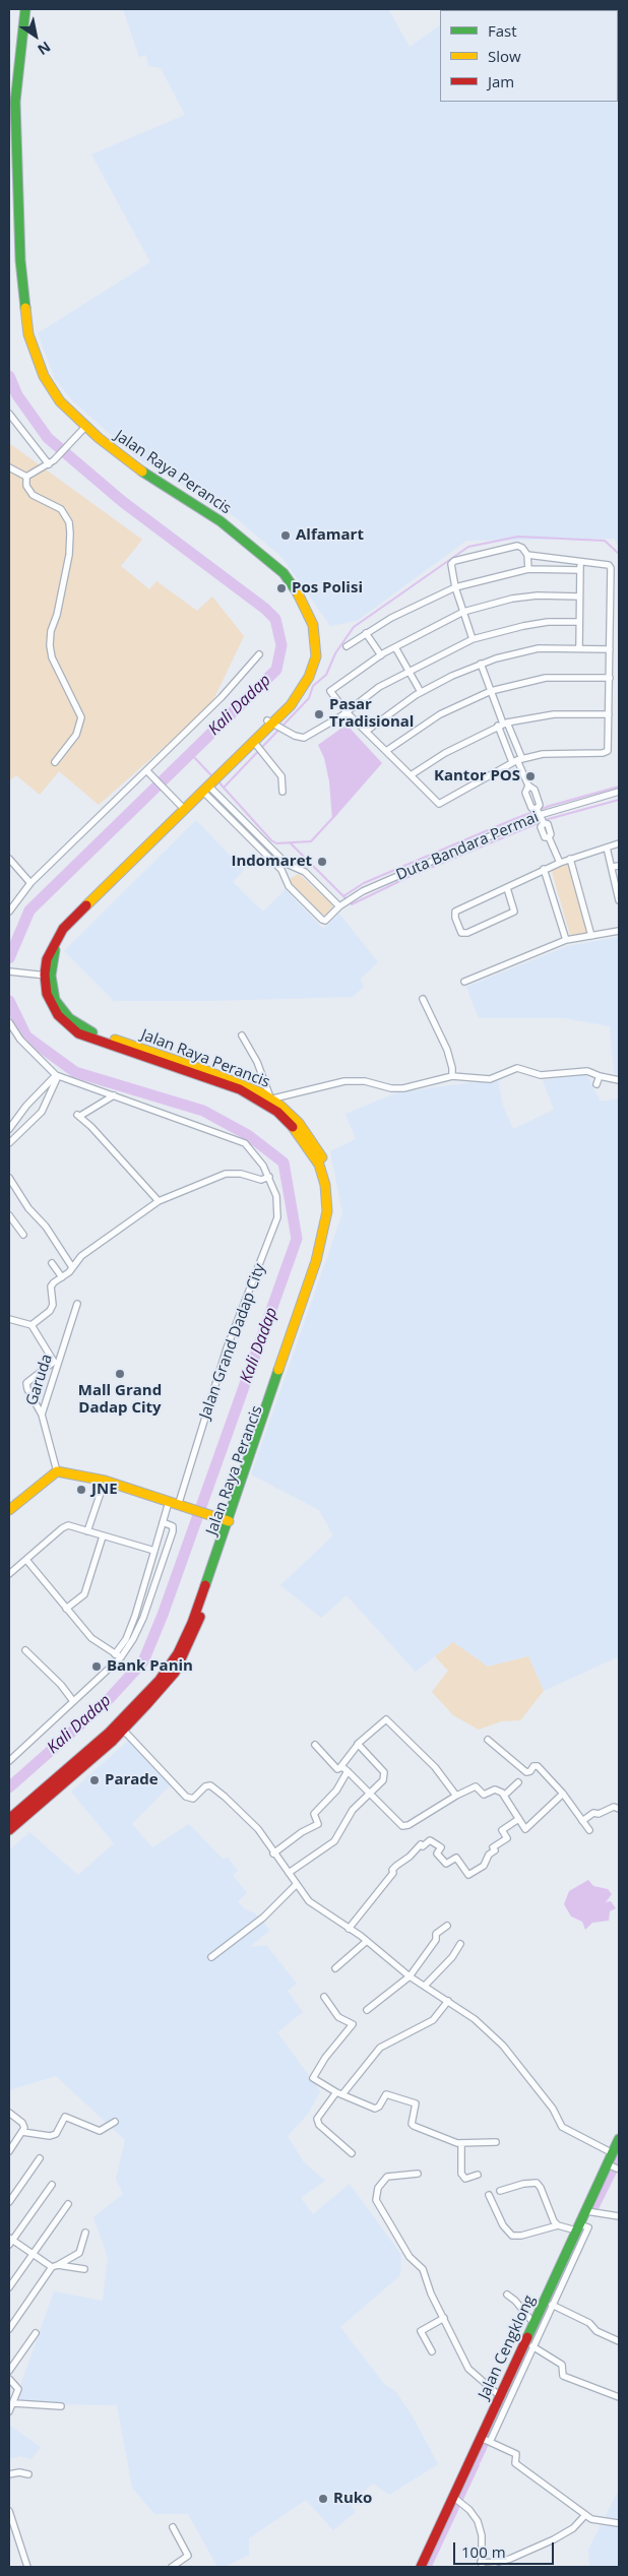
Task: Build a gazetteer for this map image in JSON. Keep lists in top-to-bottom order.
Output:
{
  "streets": {
    "street": [
      "Jalan Raya Perancis",
      "Duta Bandara Permai",
      "Jalan Grand Dadap City",
      "Garuda",
      "Jalan Cengklong"
    ]
  },
  "crossings": [
    ["Jalan Raya Perancis", "Duta Bandara Permai"]
  ],
  "water": ["Kali Dadap"],
  "places": [
    "Alfamart",
    "Pos Polisi",
    "Pasar Tradisional",
    "Kantor POS",
    "Indomaret",
    "Mall Grand Dadap City",
    "JNE",
    "Bank Panin",
    "Parade",
    "Ruko"
  ],
  "legend": ["Fast", "Slow", "Jam"],
  "scale_bar": "100 m",
  "north": "bottom right"
}
